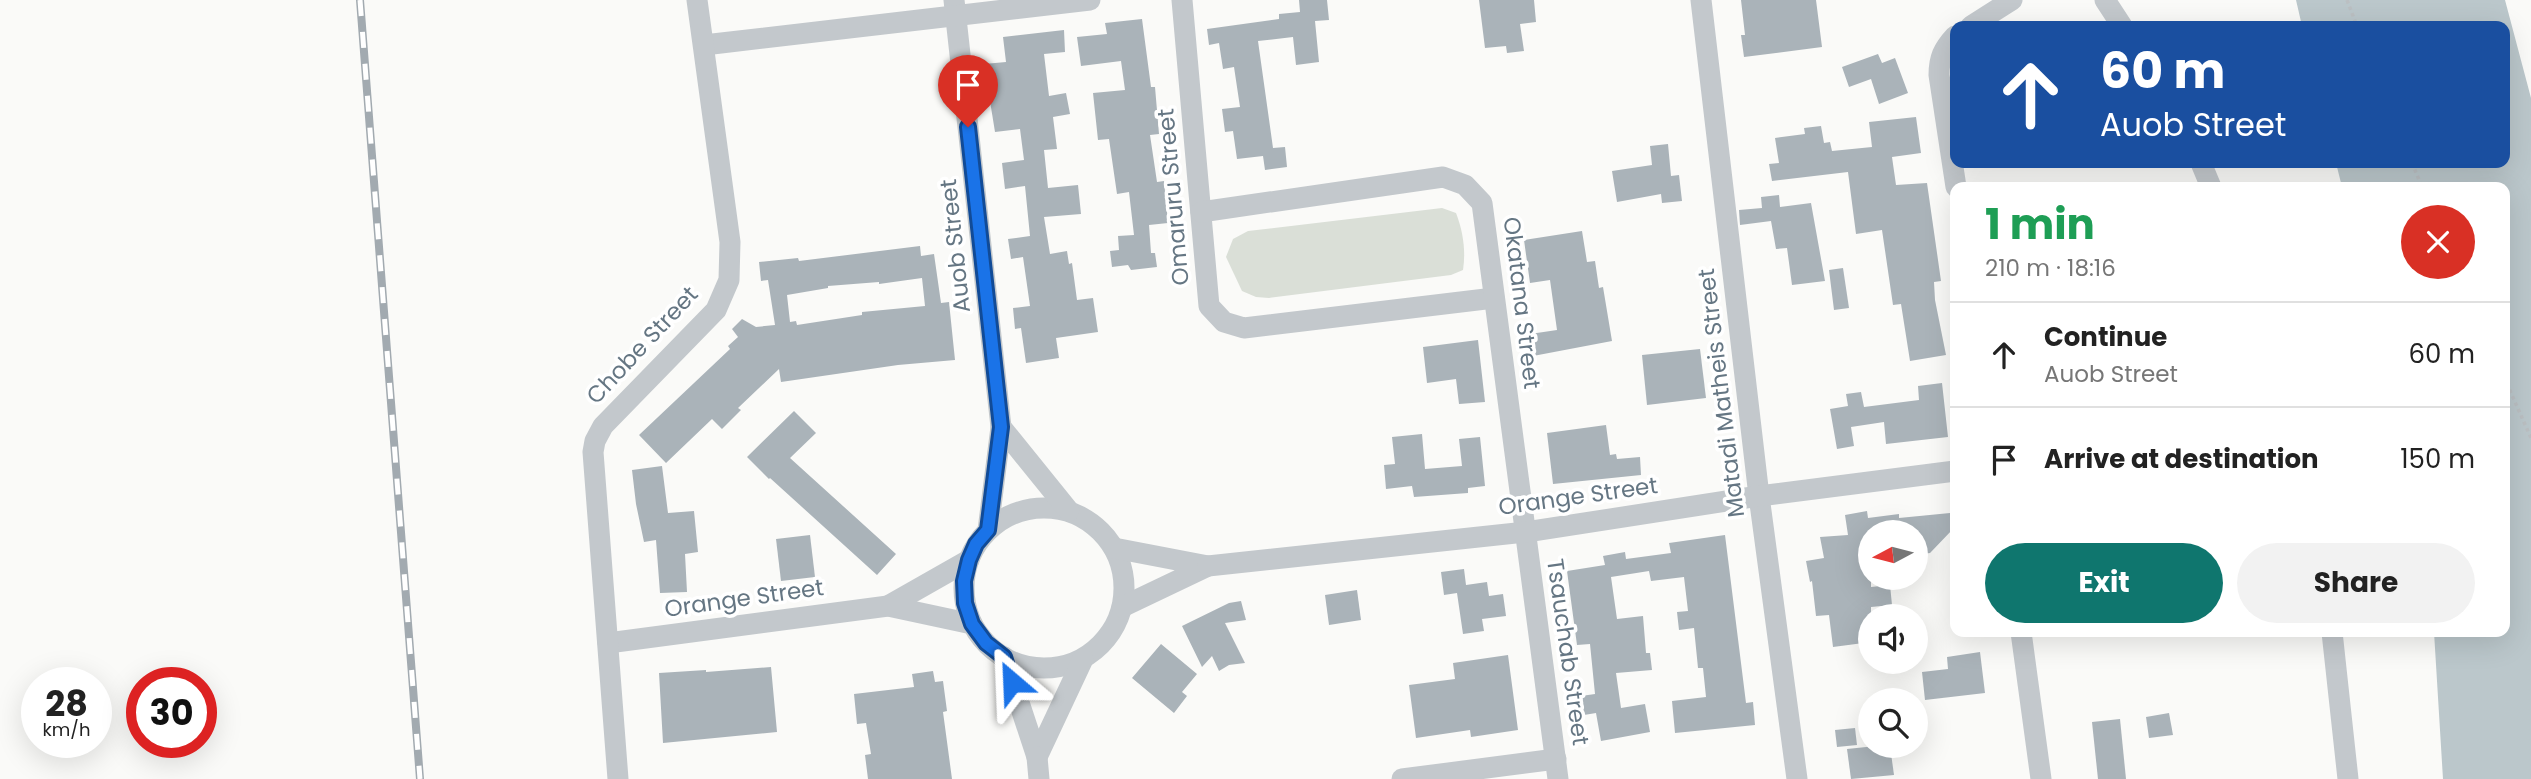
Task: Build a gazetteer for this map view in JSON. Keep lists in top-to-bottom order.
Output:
{
  "streets": {
    "street": [
      "Omaruru Street",
      "Auob Street",
      "Okatana Street",
      "Chobe Street",
      "Matadi Matheis Street",
      "Orange Street",
      "Tsauchab Street"
    ]
  },
  "crossings": [
    ["Omaruru Street", "Okatana Street"],
    ["Auob Street", "Orange Street"],
    ["Okatana Street", "Orange Street"],
    ["Okatana Street", "Tsauchab Street"],
    ["Chobe Street", "Orange Street"],
    ["Matadi Matheis Street", "Orange Street"],
    ["Orange Street", "Tsauchab Street"]
  ],
  "north": "left",
  "page": {
    "turn": ["60 m", "Auob Street"],
    "heading": ["1 min", "210 m · 18:16"],
    "list": [
      {
        "name": "Continue",
        "note": "Auob Street",
        "value": "60 m"
      },
      {
        "name": "Arrive at destination",
        "value": "150 m"
      }
    ],
    "buttons": ["Exit", "Share"],
    "speed": "28 km/h",
    "limit": "30"
  }
}
